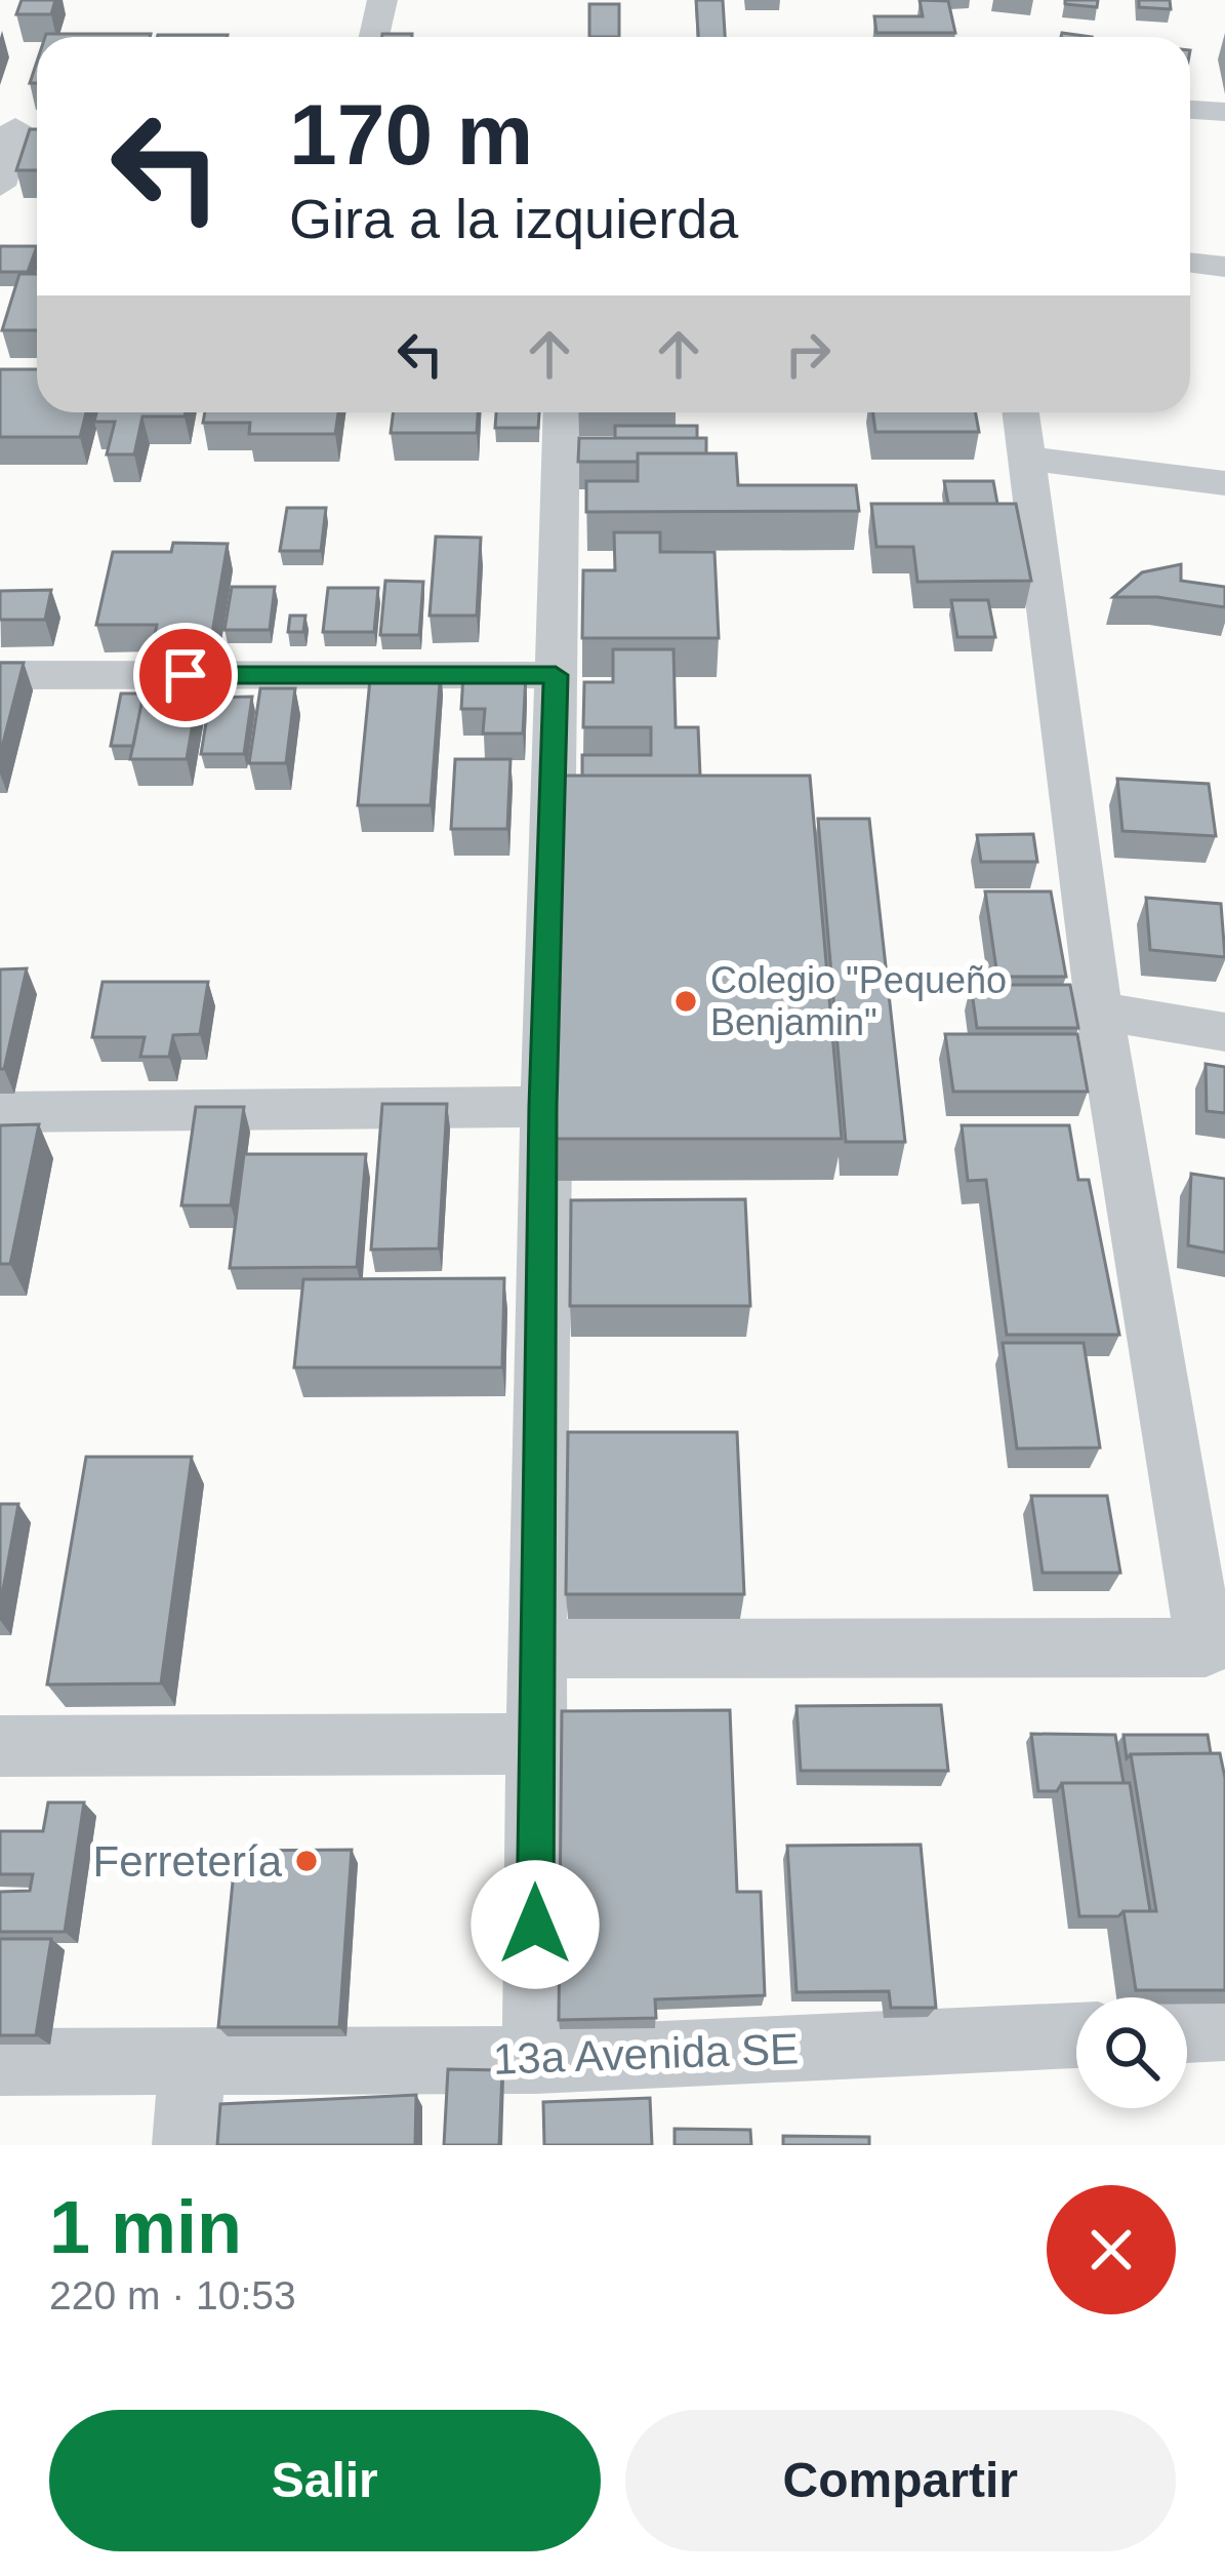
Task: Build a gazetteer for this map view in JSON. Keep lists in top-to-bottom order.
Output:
{
  "streets": {
    "street": ["13a Avenida SE"]
  },
  "places": ["Colegio \"Pequeño Benjamin\"", "Ferretería"],
  "page": {
    "turn": ["170 m", "Gira a la izquierda"],
    "heading": ["1 min", "220 m · 10:53"],
    "buttons": ["Salir", "Compartir"]
  }
}
